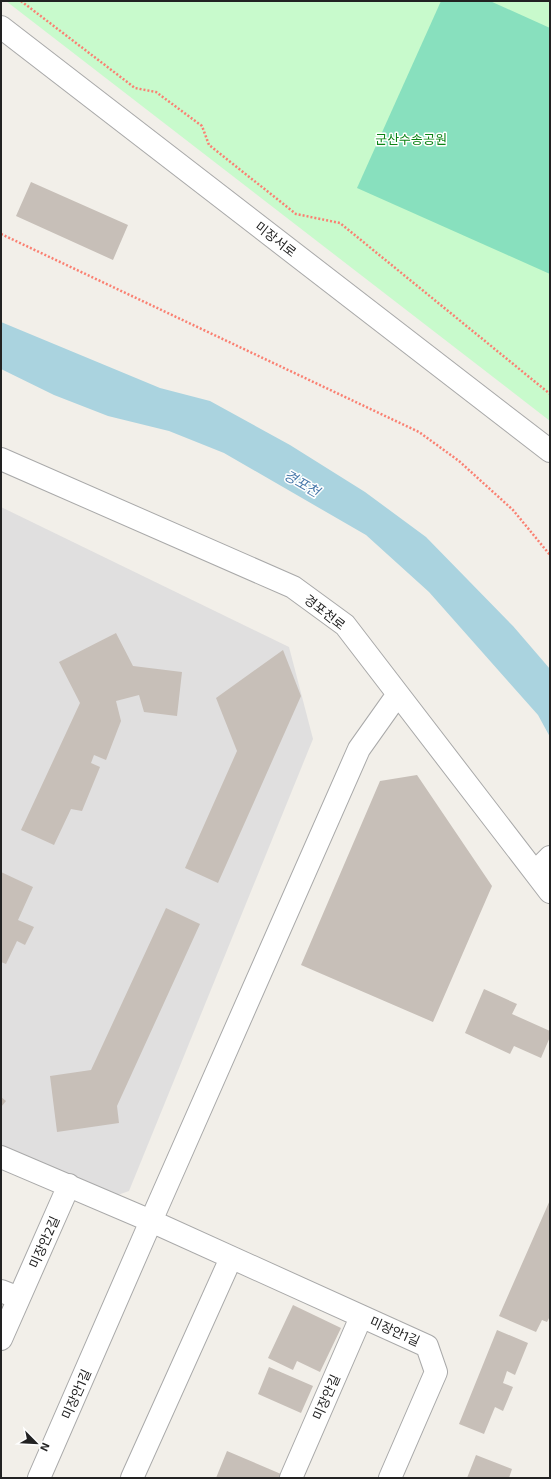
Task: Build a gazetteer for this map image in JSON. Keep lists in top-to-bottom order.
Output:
{
  "streets": {
    "street": [
      "미장서로",
      "경포천로",
      "미장안2길",
      "미장안1길",
      "미장안길"
    ]
  },
  "crossings": [
    ["미장안2길", "미장안1길"],
    ["미장안1길", "미장안길"]
  ],
  "water": ["경포천"],
  "parks": ["군산수송공원"],
  "north": "bottom right"
}
